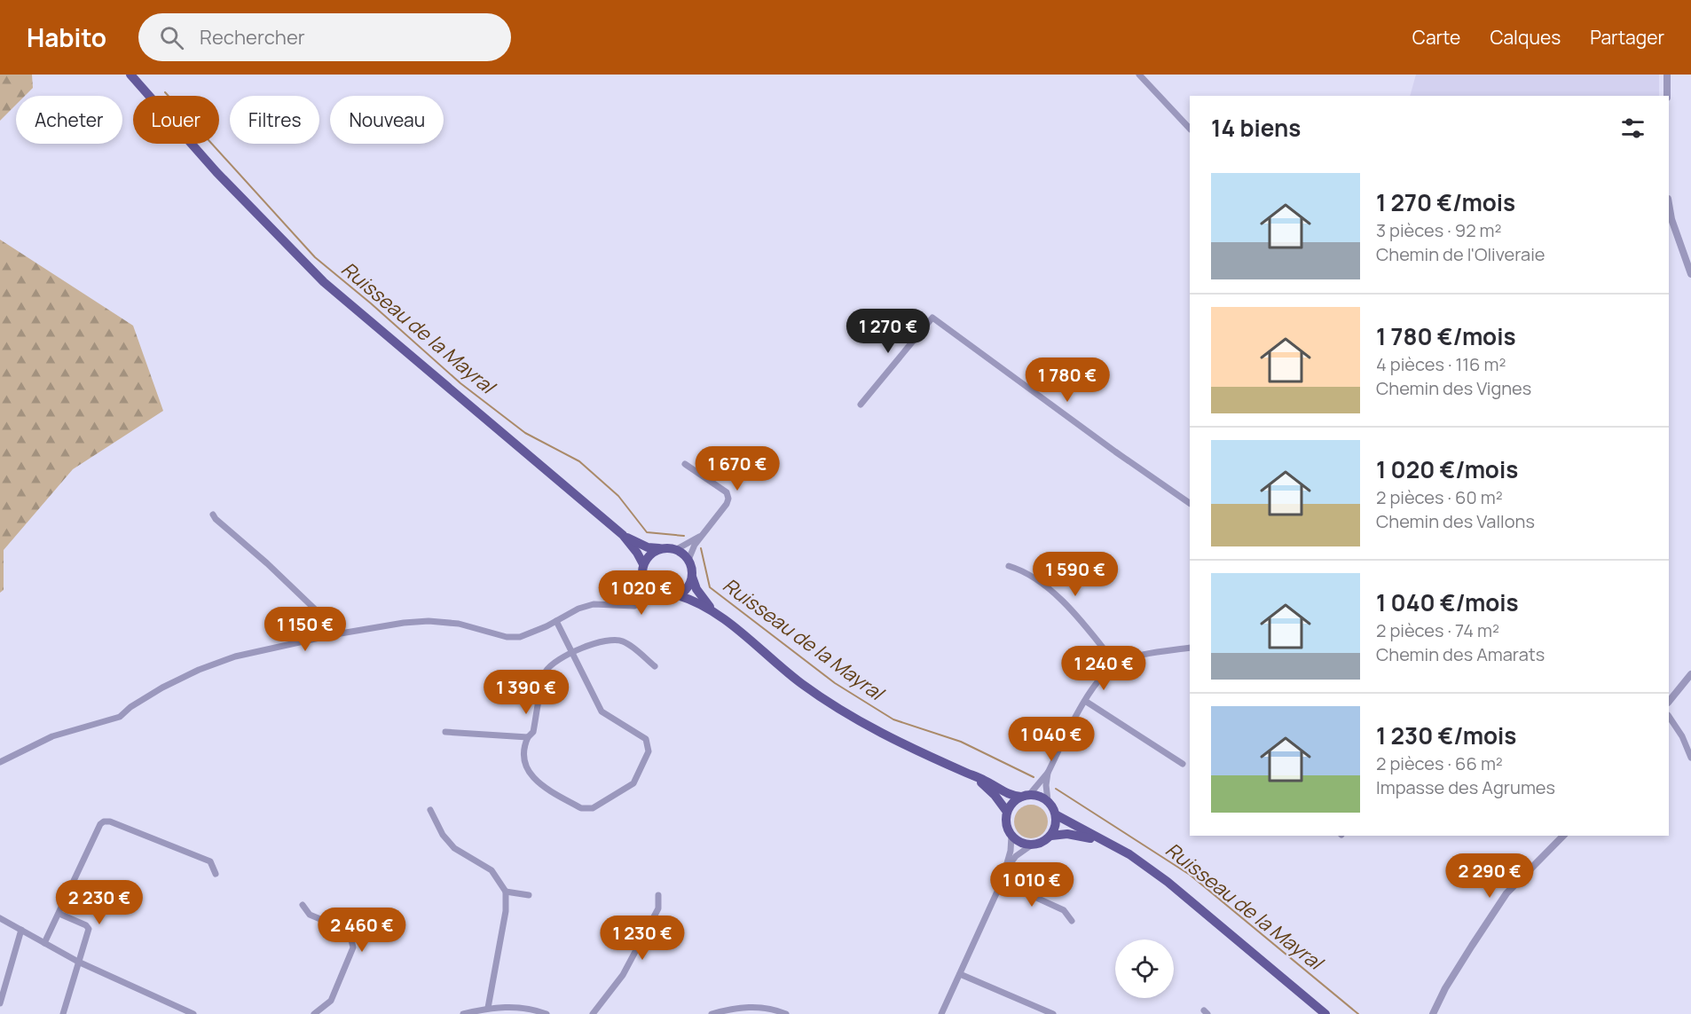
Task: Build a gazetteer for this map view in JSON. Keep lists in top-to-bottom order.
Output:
{
  "water": ["Ruisseau de la Mayral"],
  "page": {
    "header": "Habito",
    "search": "Rechercher",
    "nav": ["Carte", "Calques", "Partager"],
    "chip": [
      "Acheter",
      "Louer",
      "Filtres",
      "Nouveau"
    ],
    "heading": "14 biens",
    "list": [
      {
        "name": "1 270 €/mois",
        "note": "3 pièces · 92 m² · Chemin de l'Oliveraie"
      },
      {
        "name": "1 780 €/mois",
        "note": "4 pièces · 116 m² · Chemin des Vignes"
      },
      {
        "name": "1 020 €/mois",
        "note": "2 pièces · 60 m² · Chemin des Vallons"
      },
      {
        "name": "1 040 €/mois",
        "note": "2 pièces · 74 m² · Chemin des Amarats"
      },
      {
        "name": "1 230 €/mois",
        "note": "2 pièces · 66 m² · Impasse des Agrumes"
      }
    ],
    "price": [
      "1 270 €",
      "1 780 €",
      "1 670 €",
      "1 590 €",
      "1 020 €",
      "1 150 €",
      "1 240 €",
      "1 390 €",
      "1 040 €",
      "2 290 €",
      "1 010 €",
      "2 230 €",
      "2 460 €",
      "1 230 €"
    ]
  }
}
